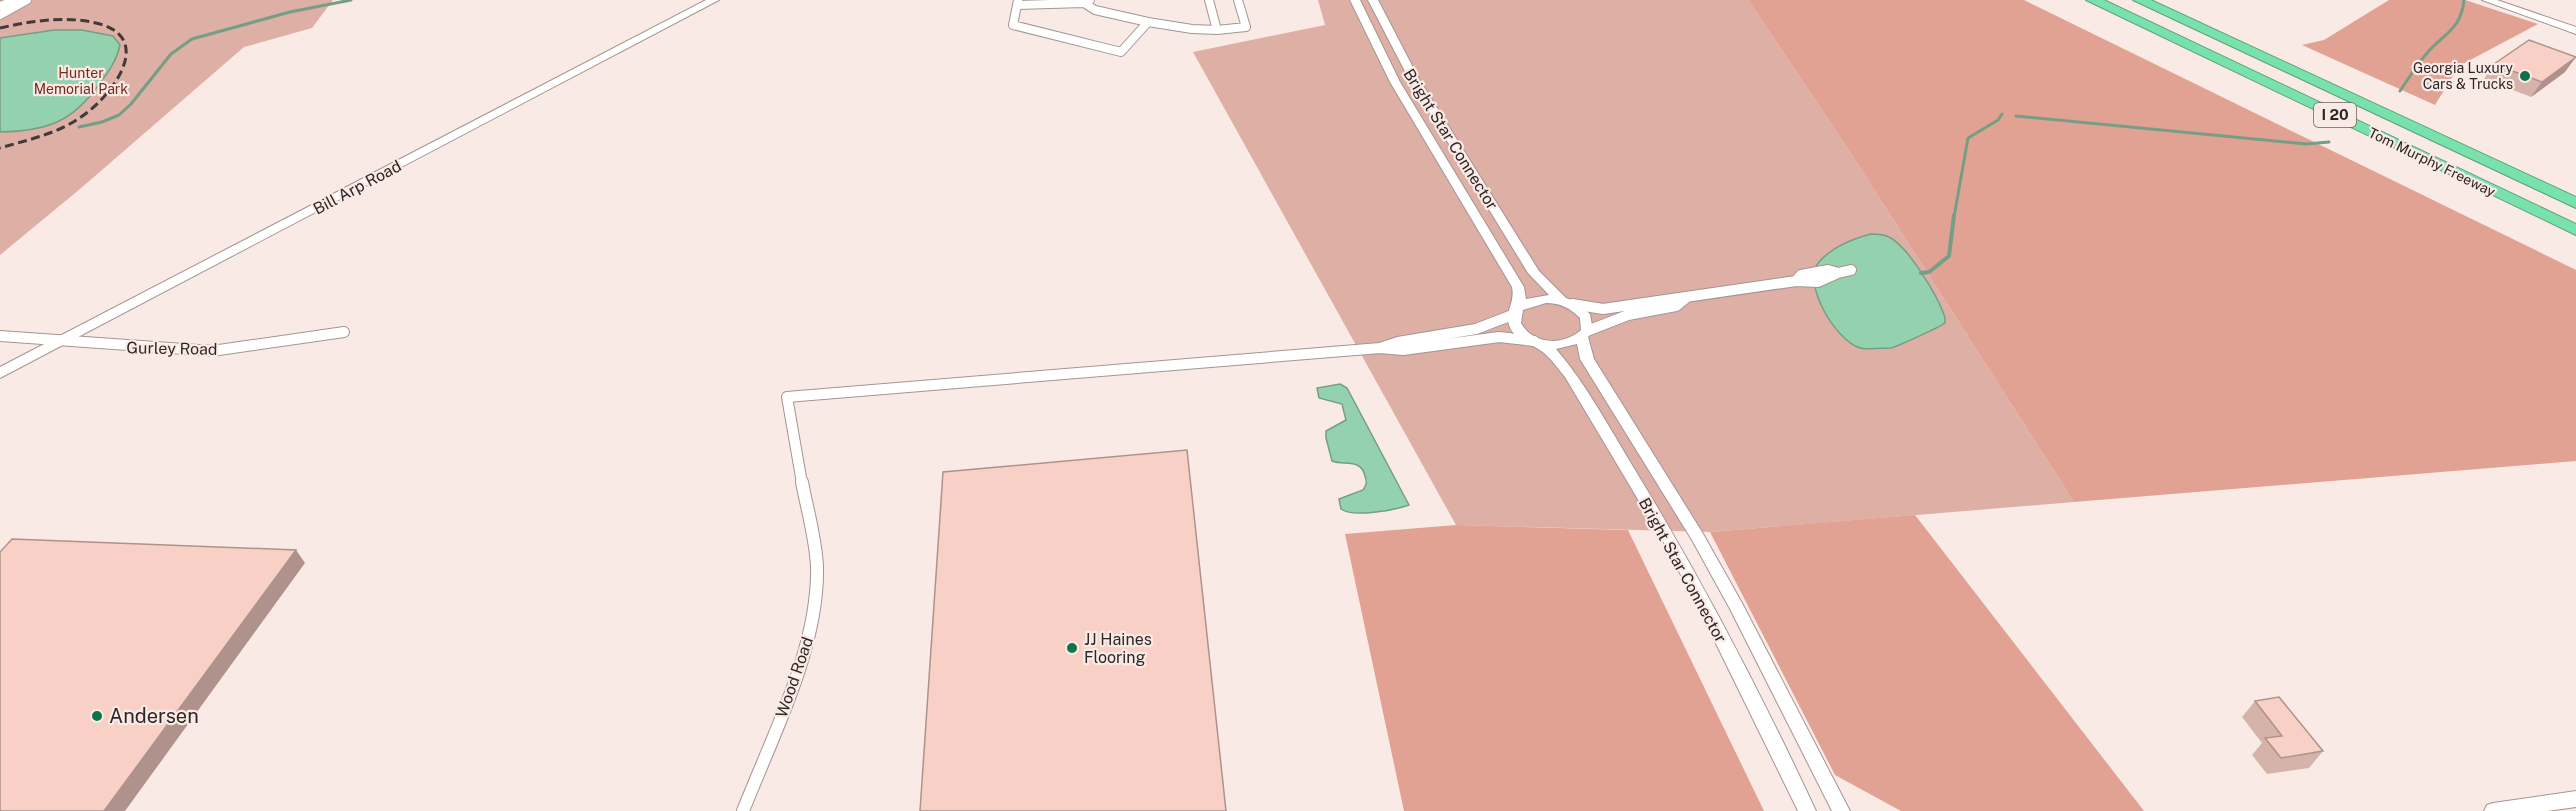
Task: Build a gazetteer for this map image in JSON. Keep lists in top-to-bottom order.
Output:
{
  "streets": {
    "highway": ["I 20", "Tom Murphy Freeway"],
    "main road": ["Bill Arp Road"],
    "street": ["Bright Star Connector", "Gurley Road", "Wood Road"]
  },
  "crossings": [
    ["Bill Arp Road", "Gurley Road"]
  ],
  "parks": ["Hunter Memorial Park"],
  "places": ["Georgia Luxury Cars & Trucks", "JJ Haines Flooring", "Andersen"]
}
